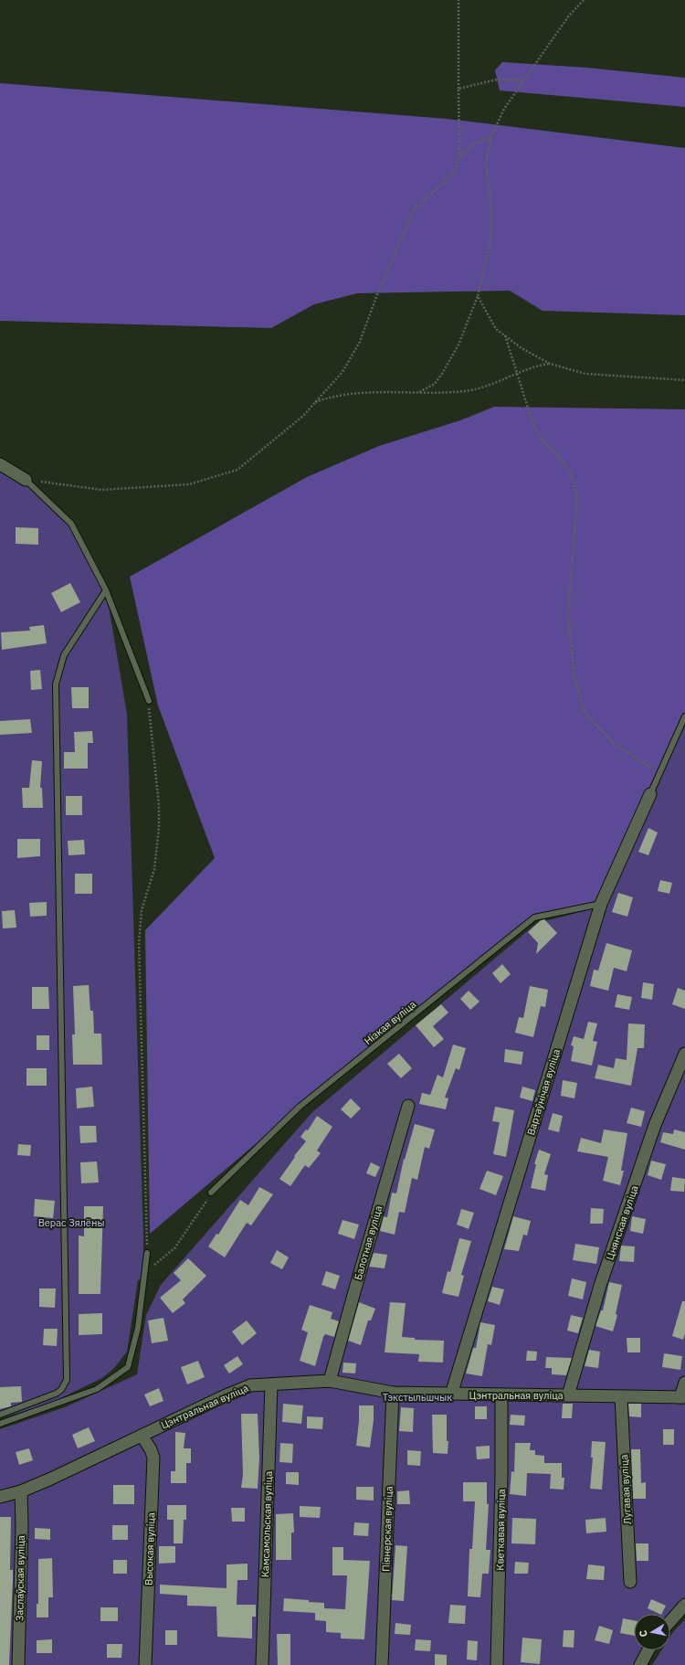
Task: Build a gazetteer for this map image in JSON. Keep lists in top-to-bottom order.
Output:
{
  "streets": {
    "street": [
      "Вартаўнічая вуліца",
      "Цнянская вуліца",
      "Балотная вуліца",
      "Цэнтральная вуліца",
      "Лугавая вуліца",
      "Камсамольская вуліца",
      "Піянерская вуліца",
      "Кветкавая вуліца",
      "Высокая вуліца",
      "Заслаўская вуліца"
    ],
    "lane": ["Нізкая вуліца"]
  },
  "crossings": [
    ["Нізкая вуліца", "Вартаўнічая вуліца"],
    ["Вартаўнічая вуліца", "Цэнтральная вуліца"],
    ["Цнянская вуліца", "Цэнтральная вуліца"],
    ["Балотная вуліца", "Цэнтральная вуліца"],
    ["Цэнтральная вуліца", "Лугавая вуліца"],
    ["Цэнтральная вуліца", "Камсамольская вуліца"],
    ["Цэнтральная вуліца", "Піянерская вуліца"],
    ["Цэнтральная вуліца", "Кветкавая вуліца"],
    ["Цэнтральная вуліца", "Высокая вуліца"],
    ["Цэнтральная вуліца", "Заслаўская вуліца"]
  ],
  "parks": ["Верас Зялёны", "Тэкстыльшчык"],
  "north": "left"
}
